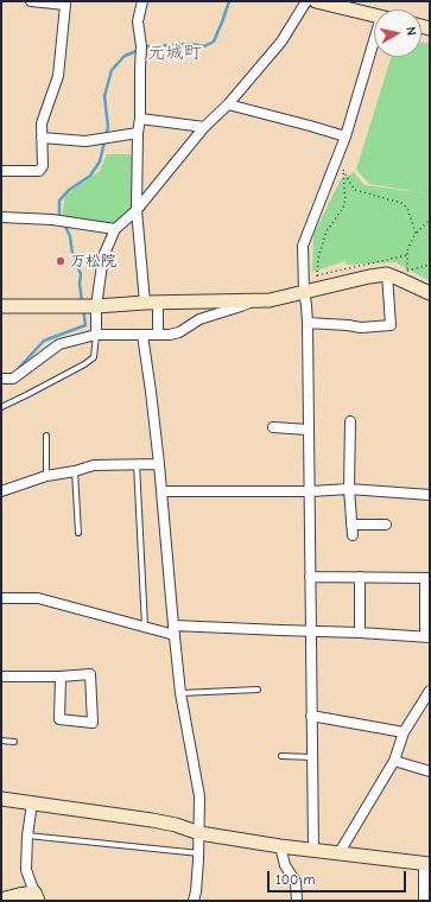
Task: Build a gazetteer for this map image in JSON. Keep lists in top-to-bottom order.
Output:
{
  "districts": ["元城町"],
  "places": ["万松院"],
  "scale_bar": "100 m",
  "north": "right"
}
